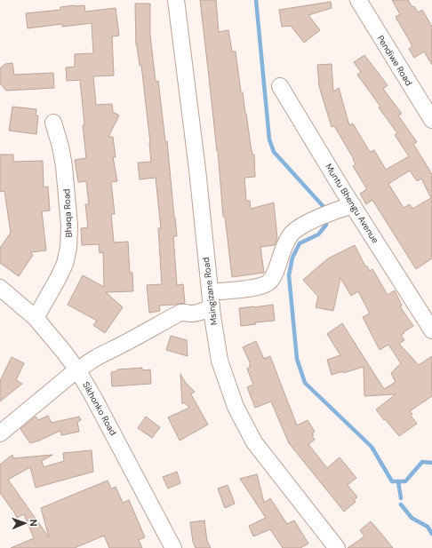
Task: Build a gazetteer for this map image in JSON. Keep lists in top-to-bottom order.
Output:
{
  "streets": {
    "street": [
      "Pendiwe Road",
      "Muntu Bhengu Avenue",
      "Bhaqa Road",
      "Msingizane Road",
      "Sikhonko Road"
    ]
  },
  "crossings": [
    ["Bhaqa Road", "Sikhonko Road"]
  ],
  "north": "right"
}
